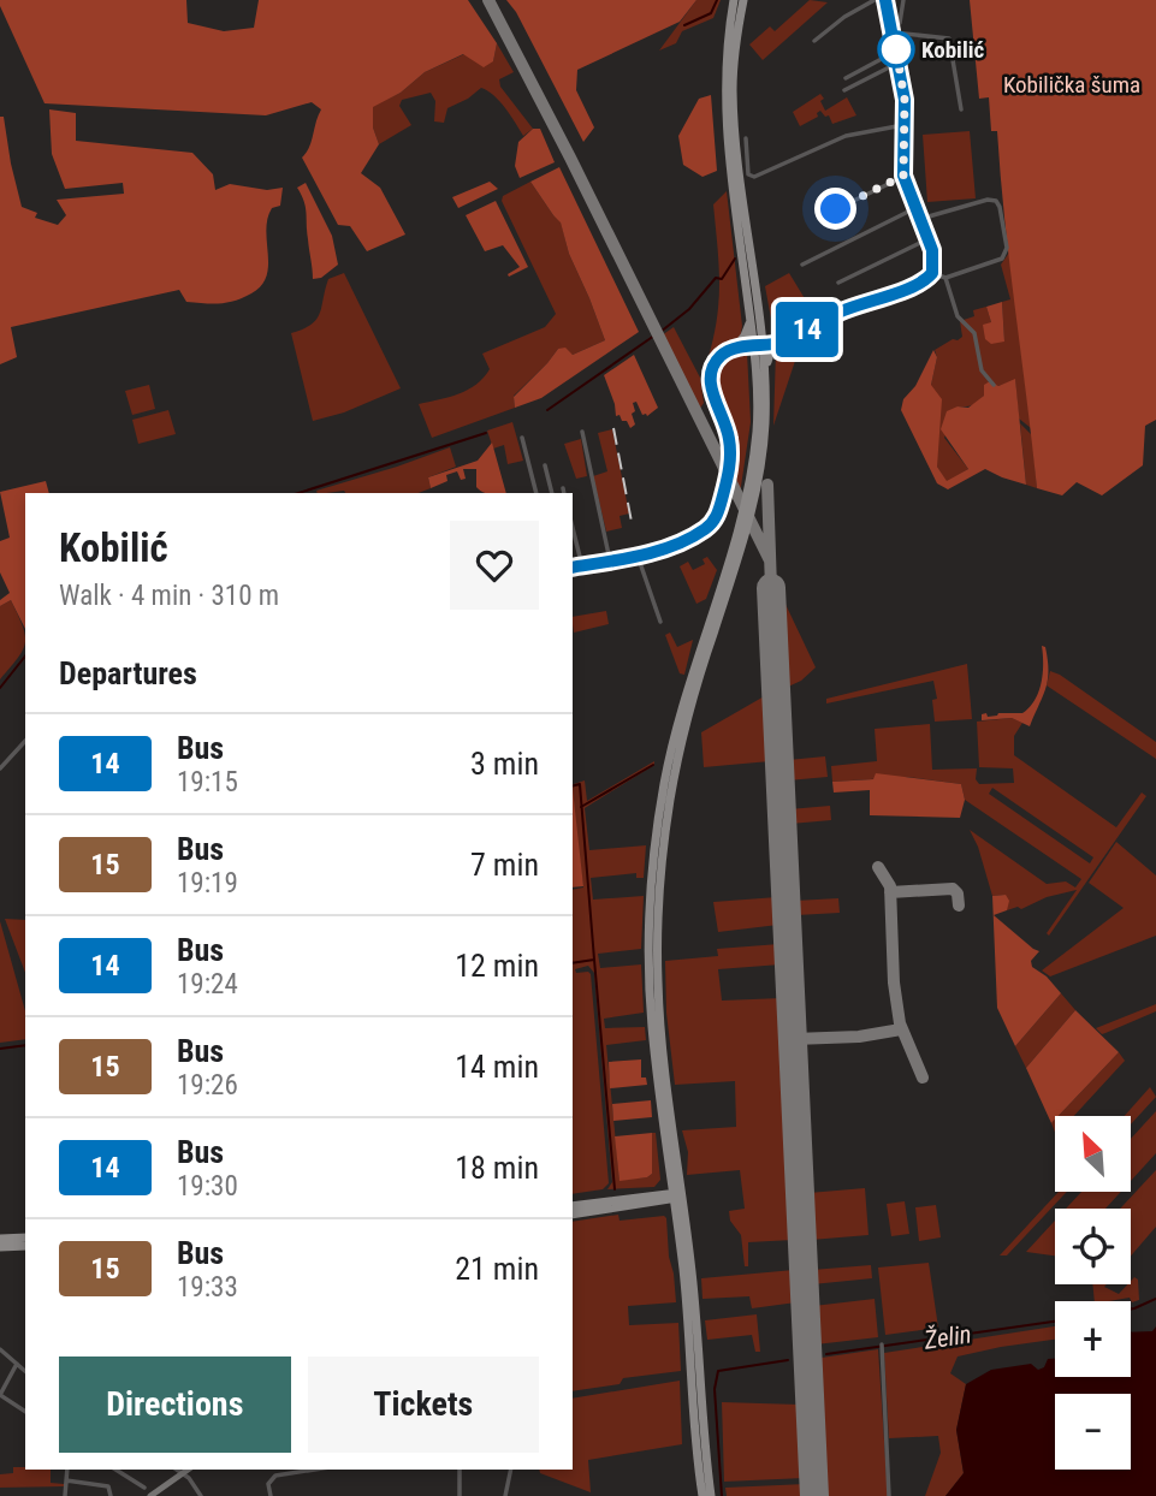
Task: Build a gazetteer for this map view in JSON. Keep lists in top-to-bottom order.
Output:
{
  "water": ["Želin"],
  "parks": ["Kobilička šuma"],
  "places": ["Kobilić"],
  "lines": ["bus line 14"],
  "north": "top left",
  "page": {
    "on_map": "14",
    "heading": [
      ["Kobilić", "Walk · 4 min · 310 m"],
      "Departures"
    ],
    "list": [
      {
        "mark": "14",
        "name": "Bus",
        "note": "19:15",
        "value": "3 min"
      },
      {
        "mark": "15",
        "name": "Bus",
        "note": "19:19",
        "value": "7 min"
      },
      {
        "mark": "14",
        "name": "Bus",
        "note": "19:24",
        "value": "12 min"
      },
      {
        "mark": "15",
        "name": "Bus",
        "note": "19:26",
        "value": "14 min"
      },
      {
        "mark": "14",
        "name": "Bus",
        "note": "19:30",
        "value": "18 min"
      },
      {
        "mark": "15",
        "name": "Bus",
        "note": "19:33",
        "value": "21 min"
      }
    ],
    "map_buttons": ["+", "−"],
    "buttons": ["Directions", "Tickets"]
  }
}
